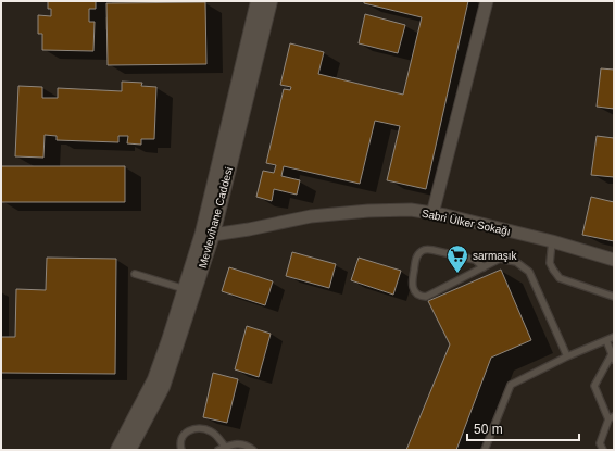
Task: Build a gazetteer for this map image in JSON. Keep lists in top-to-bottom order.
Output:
{
  "streets": {
    "street": ["Mevlevihane Caddesi", "Sabri Ülker Sokağı"]
  },
  "crossings": [
    ["Mevlevihane Caddesi", "Sabri Ülker Sokağı"]
  ],
  "places": {
    "supermarket": ["sarmaşık"]
  },
  "scale_bar": "50 m"
}
